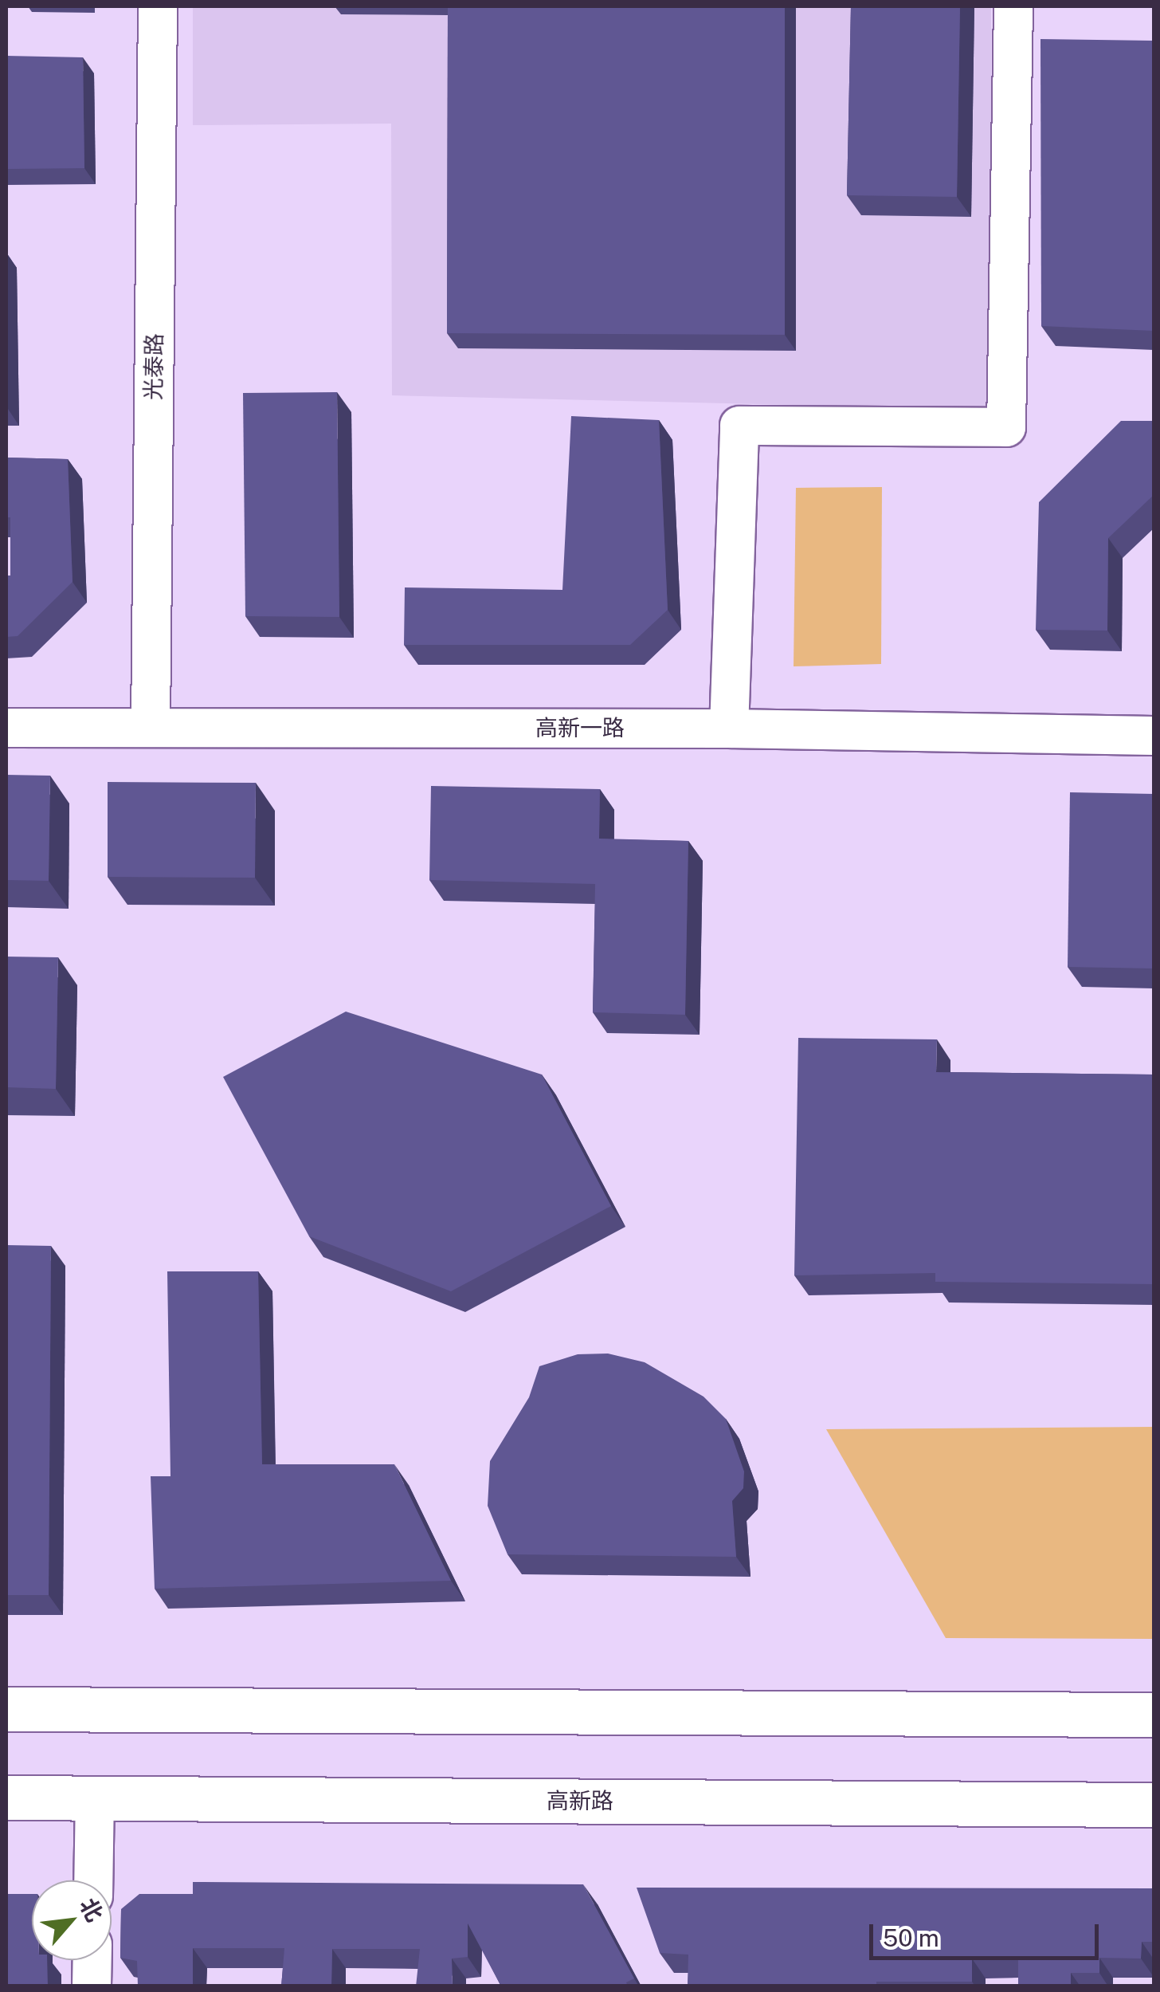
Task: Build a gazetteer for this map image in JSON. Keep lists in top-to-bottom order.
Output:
{
  "streets": {
    "main road": ["高新路"],
    "street": ["光泰路", "高新一路"]
  },
  "crossings": [
    ["光泰路", "高新一路"]
  ],
  "scale_bar": "50 m",
  "north": "top right"
}
